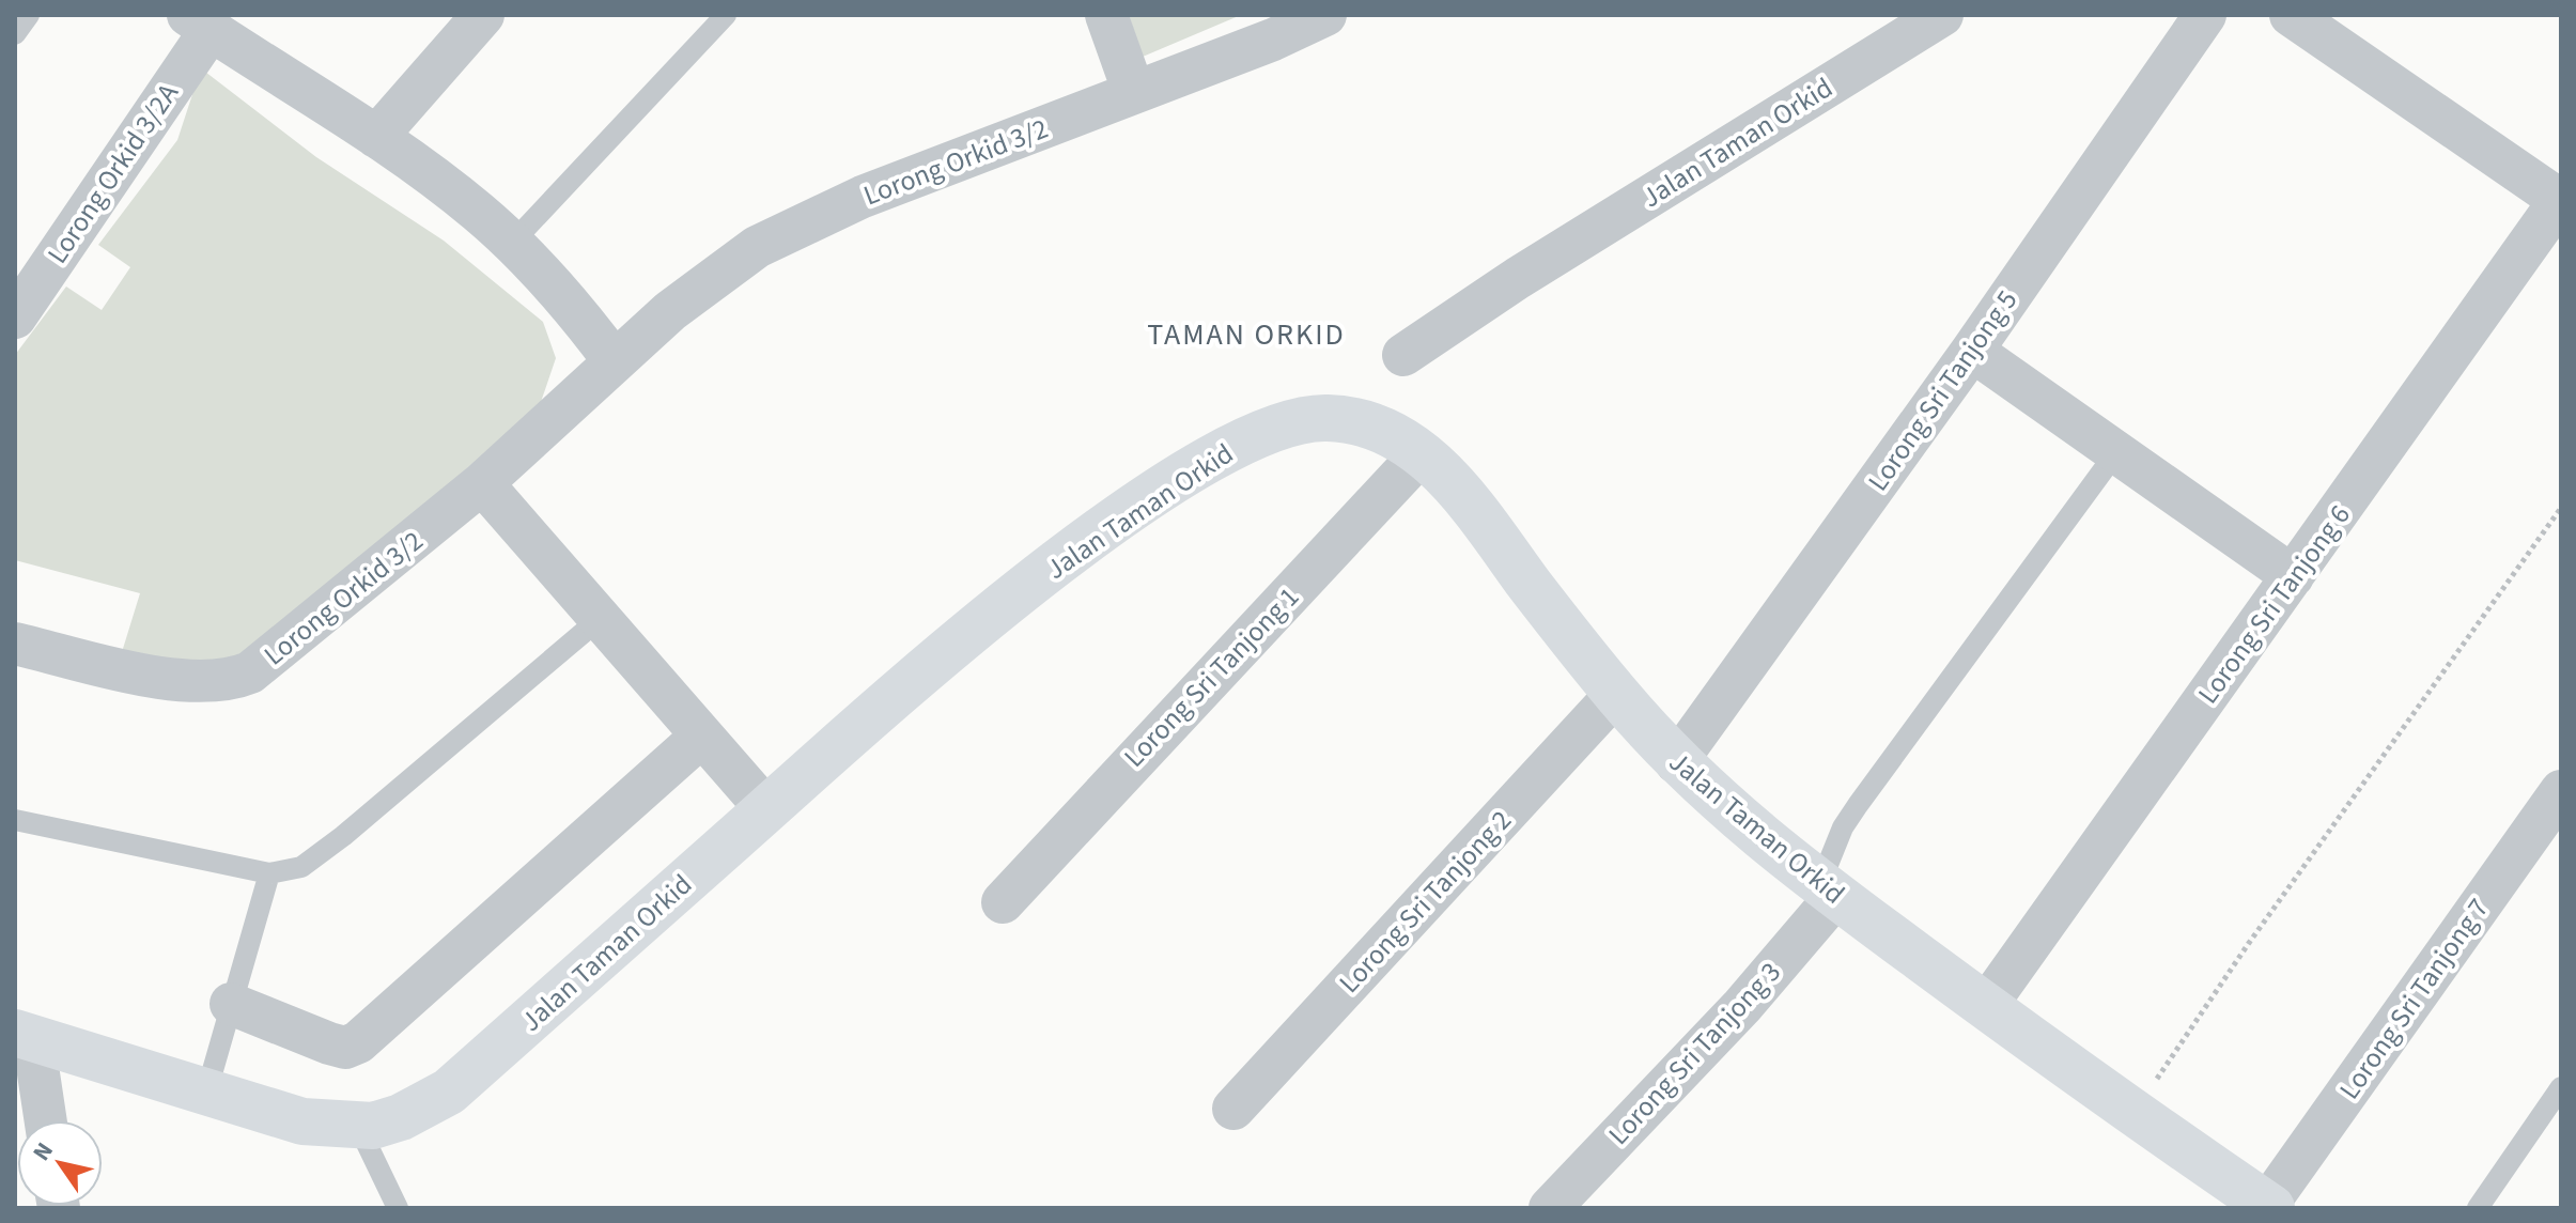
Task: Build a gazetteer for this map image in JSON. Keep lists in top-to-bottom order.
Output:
{
  "streets": {
    "main road": ["Jalan Taman Orkid"],
    "street": [
      "Lorong Orkid 3/2",
      "Lorong Orkid 3/2A",
      "Lorong Sri Tanjong 5",
      "Lorong Sri Tanjong 6",
      "Lorong Sri Tanjong 1",
      "Lorong Sri Tanjong 2",
      "Lorong Sri Tanjong 7",
      "Lorong Sri Tanjong 3"
    ]
  },
  "crossings": [
    ["Jalan Taman Orkid", "Lorong Sri Tanjong 5"],
    ["Jalan Taman Orkid", "Lorong Sri Tanjong 6"],
    ["Jalan Taman Orkid", "Lorong Sri Tanjong 1"],
    ["Jalan Taman Orkid", "Lorong Sri Tanjong 2"],
    ["Jalan Taman Orkid", "Lorong Sri Tanjong 7"],
    ["Jalan Taman Orkid", "Lorong Sri Tanjong 3"]
  ],
  "districts": ["TAMAN ORKID"],
  "north": "top left"
}
